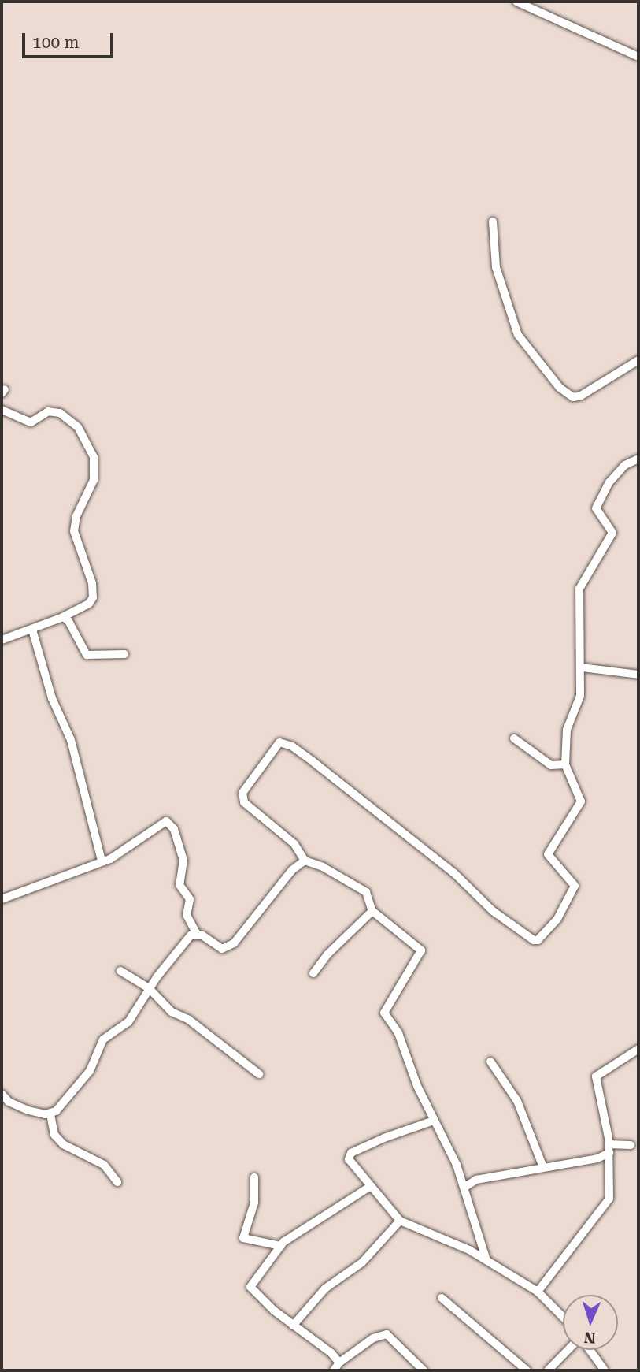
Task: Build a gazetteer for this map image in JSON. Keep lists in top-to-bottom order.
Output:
{
  "scale_bar": "100 m",
  "north": "bottom"
}
